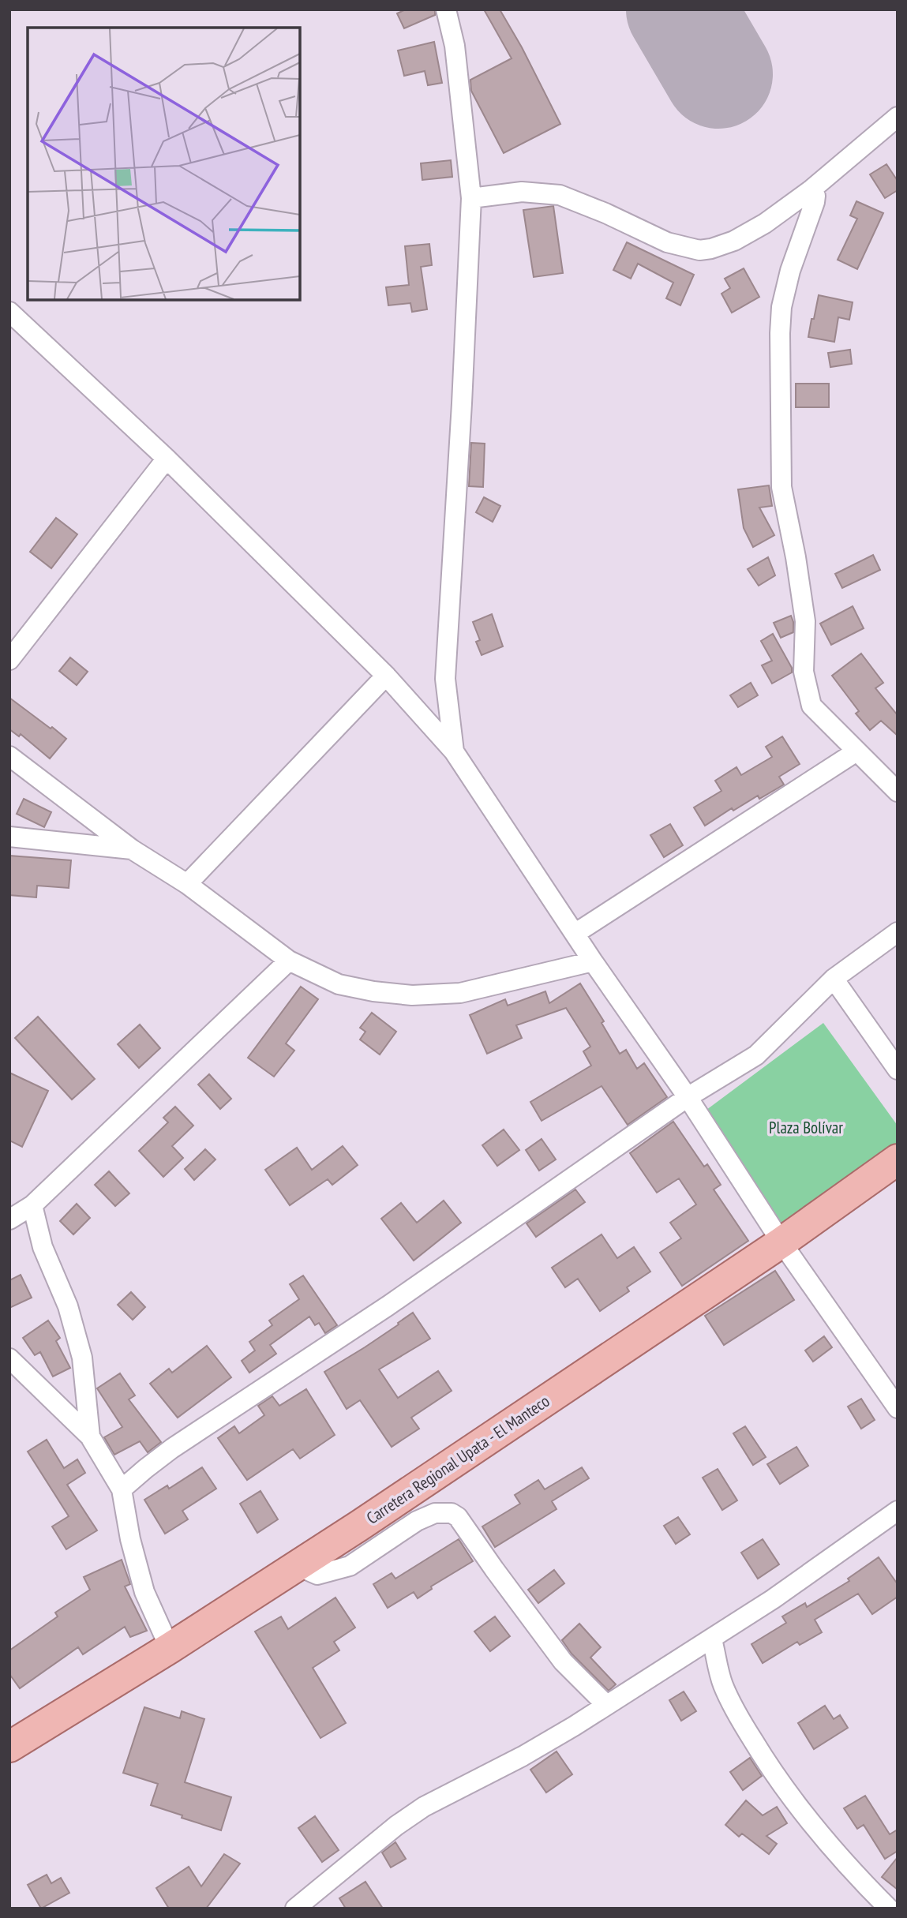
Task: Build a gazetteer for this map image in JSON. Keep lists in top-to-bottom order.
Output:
{
  "streets": {
    "main road": ["Carretera Regional Upata - El Manteco"]
  },
  "parks": ["Plaza Bolívar"]
}
